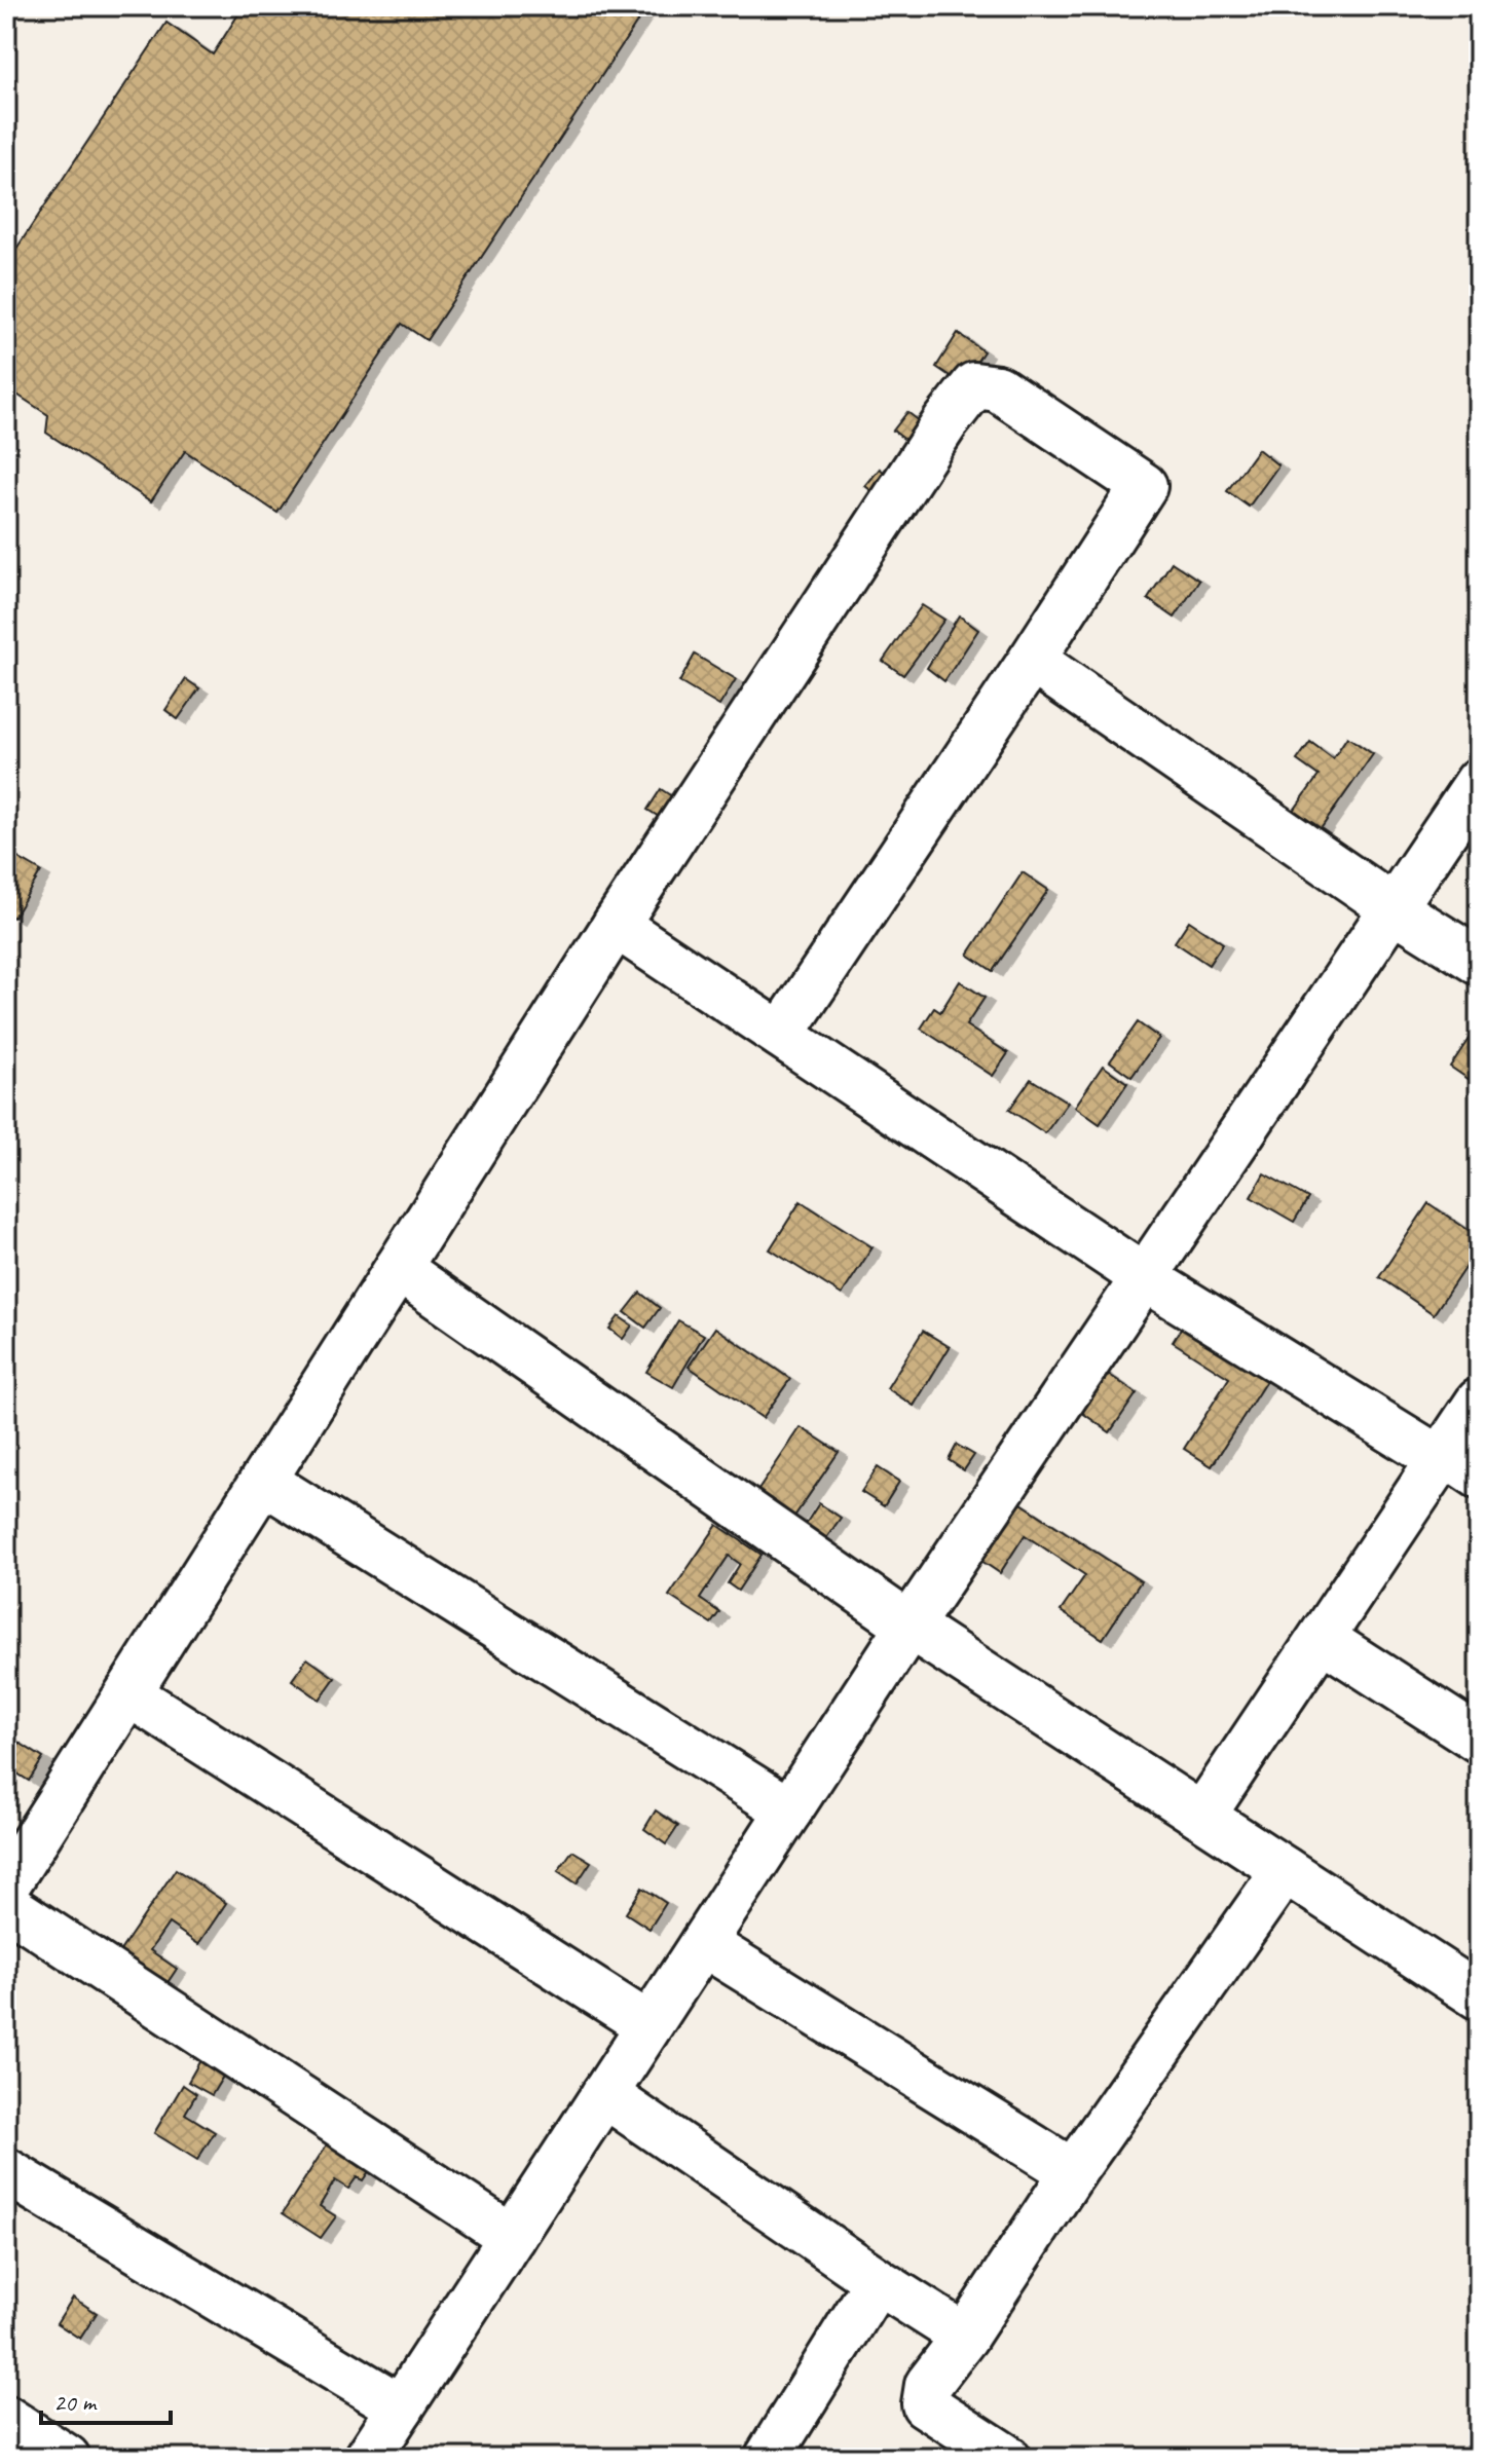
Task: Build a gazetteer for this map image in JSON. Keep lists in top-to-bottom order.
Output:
{
  "scale_bar": "20 m"
}
